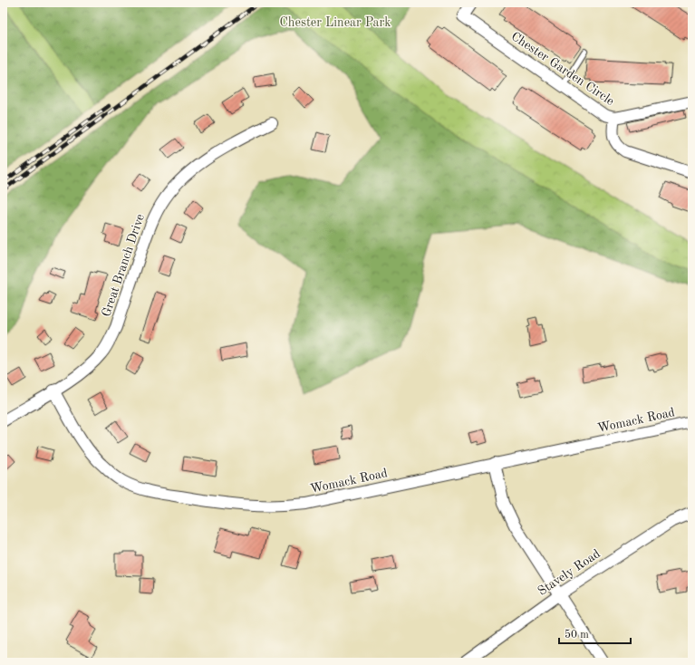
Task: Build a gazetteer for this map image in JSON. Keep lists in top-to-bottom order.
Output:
{
  "streets": {
    "street": [
      "Chester Garden Circle",
      "Great Branch Drive",
      "Womack Road",
      "Stavely Road"
    ]
  },
  "crossings": [
    ["Great Branch Drive", "Womack Road"]
  ],
  "parks": ["Chester Linear Park"],
  "scale_bar": "50 m"
}
